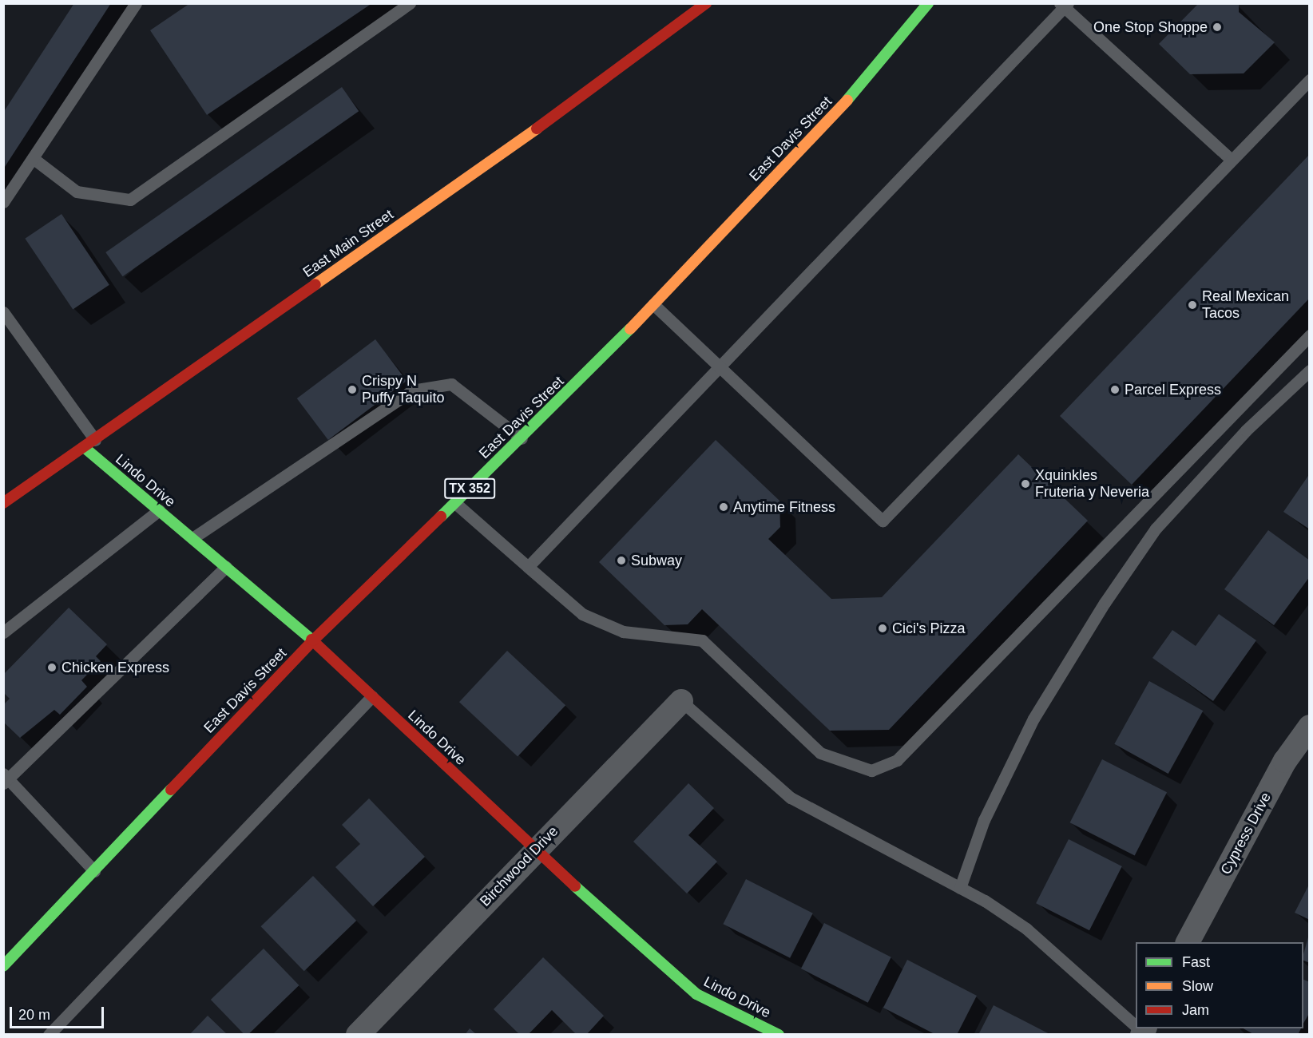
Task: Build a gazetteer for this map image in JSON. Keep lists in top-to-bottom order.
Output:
{
  "streets": {
    "main road": [
      "East Davis Street",
      "East Main Street",
      "Lindo Drive",
      "TX 352"
    ],
    "street": ["Cypress Drive", "Birchwood Drive"]
  },
  "crossings": [
    ["East Davis Street", "Lindo Drive"],
    ["East Main Street", "Lindo Drive"],
    ["Lindo Drive", "Birchwood Drive"]
  ],
  "places": [
    "One Stop Shoppe",
    "Real Mexican Tacos",
    "Crispy N Puffy Taquito",
    "Parcel Express",
    "Xquinkles Fruteria y Neveria",
    "Anytime Fitness",
    "Subway",
    "Cici's Pizza",
    "Chicken Express"
  ],
  "legend": ["Fast", "Slow", "Jam"],
  "scale_bar": "20 m"
}
